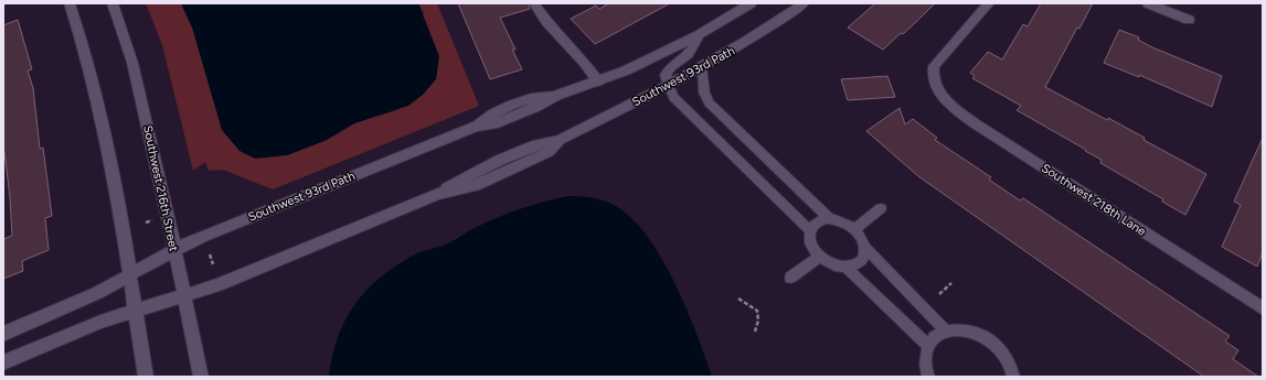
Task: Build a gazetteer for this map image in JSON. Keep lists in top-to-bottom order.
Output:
{
  "streets": {
    "street": ["Southwest 93rd Path", "Southwest 216th Street", "Southwest 218th Lane"]
  },
  "crossings": [
    ["Southwest 93rd Path", "Southwest 216th Street"]
  ]
}
